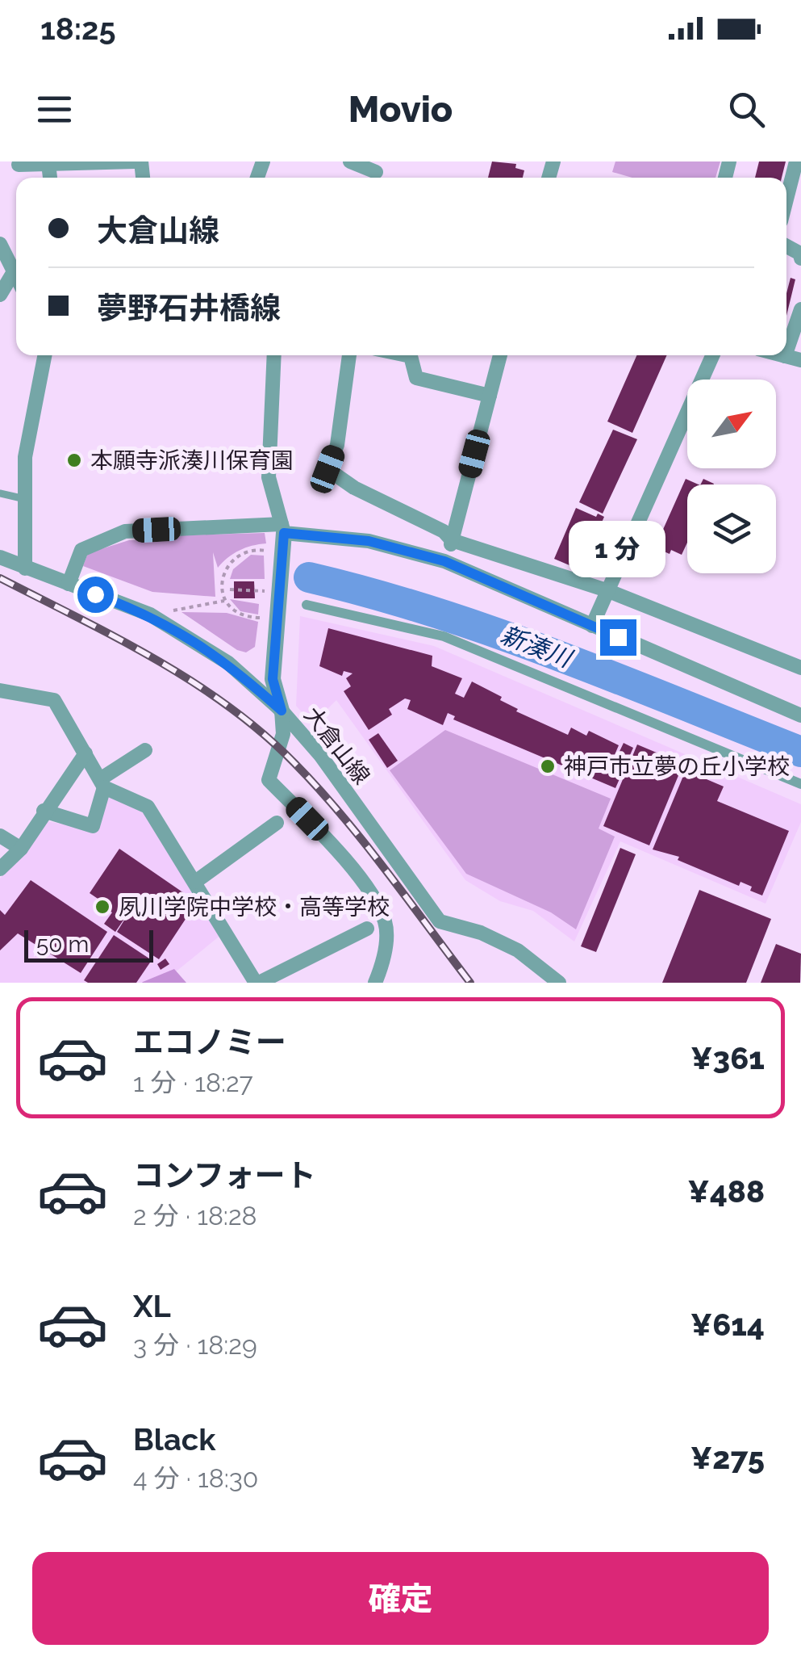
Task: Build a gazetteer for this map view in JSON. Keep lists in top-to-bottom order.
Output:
{
  "streets": {
    "street": ["大倉山線"]
  },
  "water": ["新湊川"],
  "places": ["本願寺派湊川保育園", "神戸市立夢の丘小学校", "夙川学院中学校・高等学校"],
  "scale_bar": "50 m",
  "north": "top right",
  "page": {
    "status": "18:25",
    "header": "Movio",
    "banner": ["大倉山線", "夢野石井橋線"],
    "bubble": "1 分",
    "scale": "50 m",
    "list": [
      {
        "name": "エコノミー",
        "note": "1 分 · 18:27",
        "value": "¥361"
      },
      {
        "name": "コンフォート",
        "note": "2 分 · 18:28",
        "value": "¥488"
      },
      {
        "name": "XL",
        "note": "3 分 · 18:29",
        "value": "¥614"
      },
      {
        "name": "Black",
        "note": "4 分 · 18:30",
        "value": "¥275"
      }
    ],
    "buttons": "確定"
  }
}
